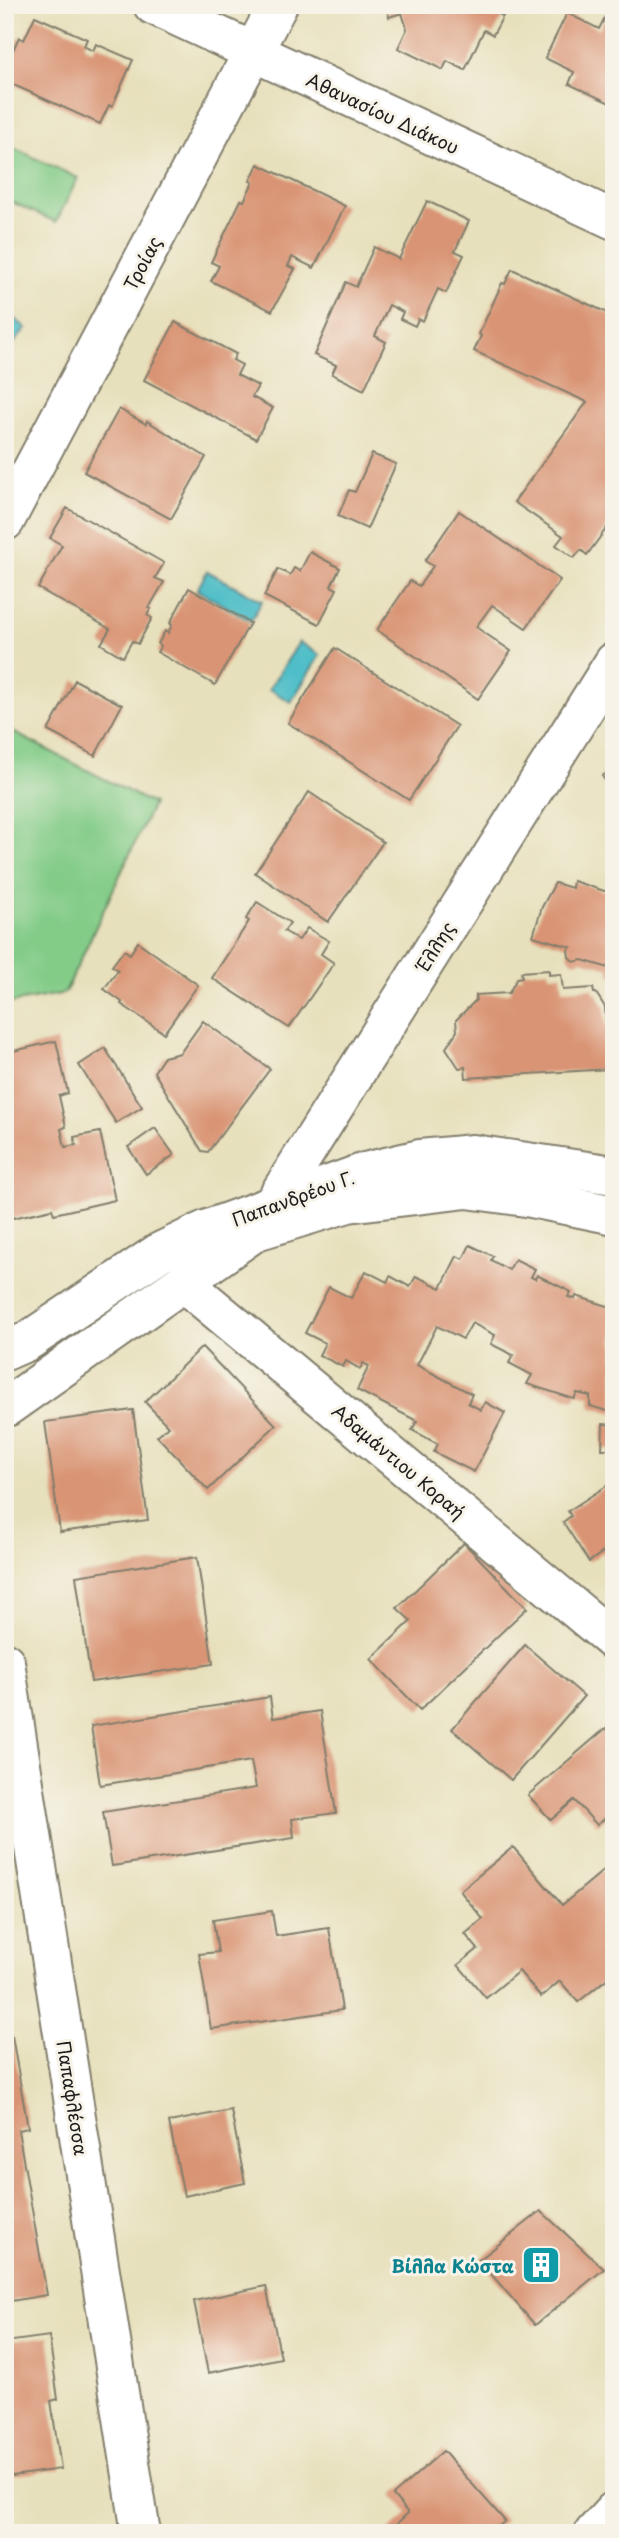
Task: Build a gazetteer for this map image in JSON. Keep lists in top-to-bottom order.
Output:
{
  "streets": {
    "street": [
      "Αθανασίου Διάκου",
      "Τροίας",
      "Έλλης",
      "Παπανδρέου Γ.",
      "Αδαμάντιου Κοραή",
      "Παπαφλέσσα"
    ]
  },
  "crossings": [
    ["Αθανασίου Διάκου", "Τροίας"],
    ["Έλλης", "Παπανδρέου Γ."],
    ["Παπανδρέου Γ.", "Αδαμάντιου Κοραή"]
  ],
  "places": {
    "building": ["Βίλλα Κώστα"]
  }
}
